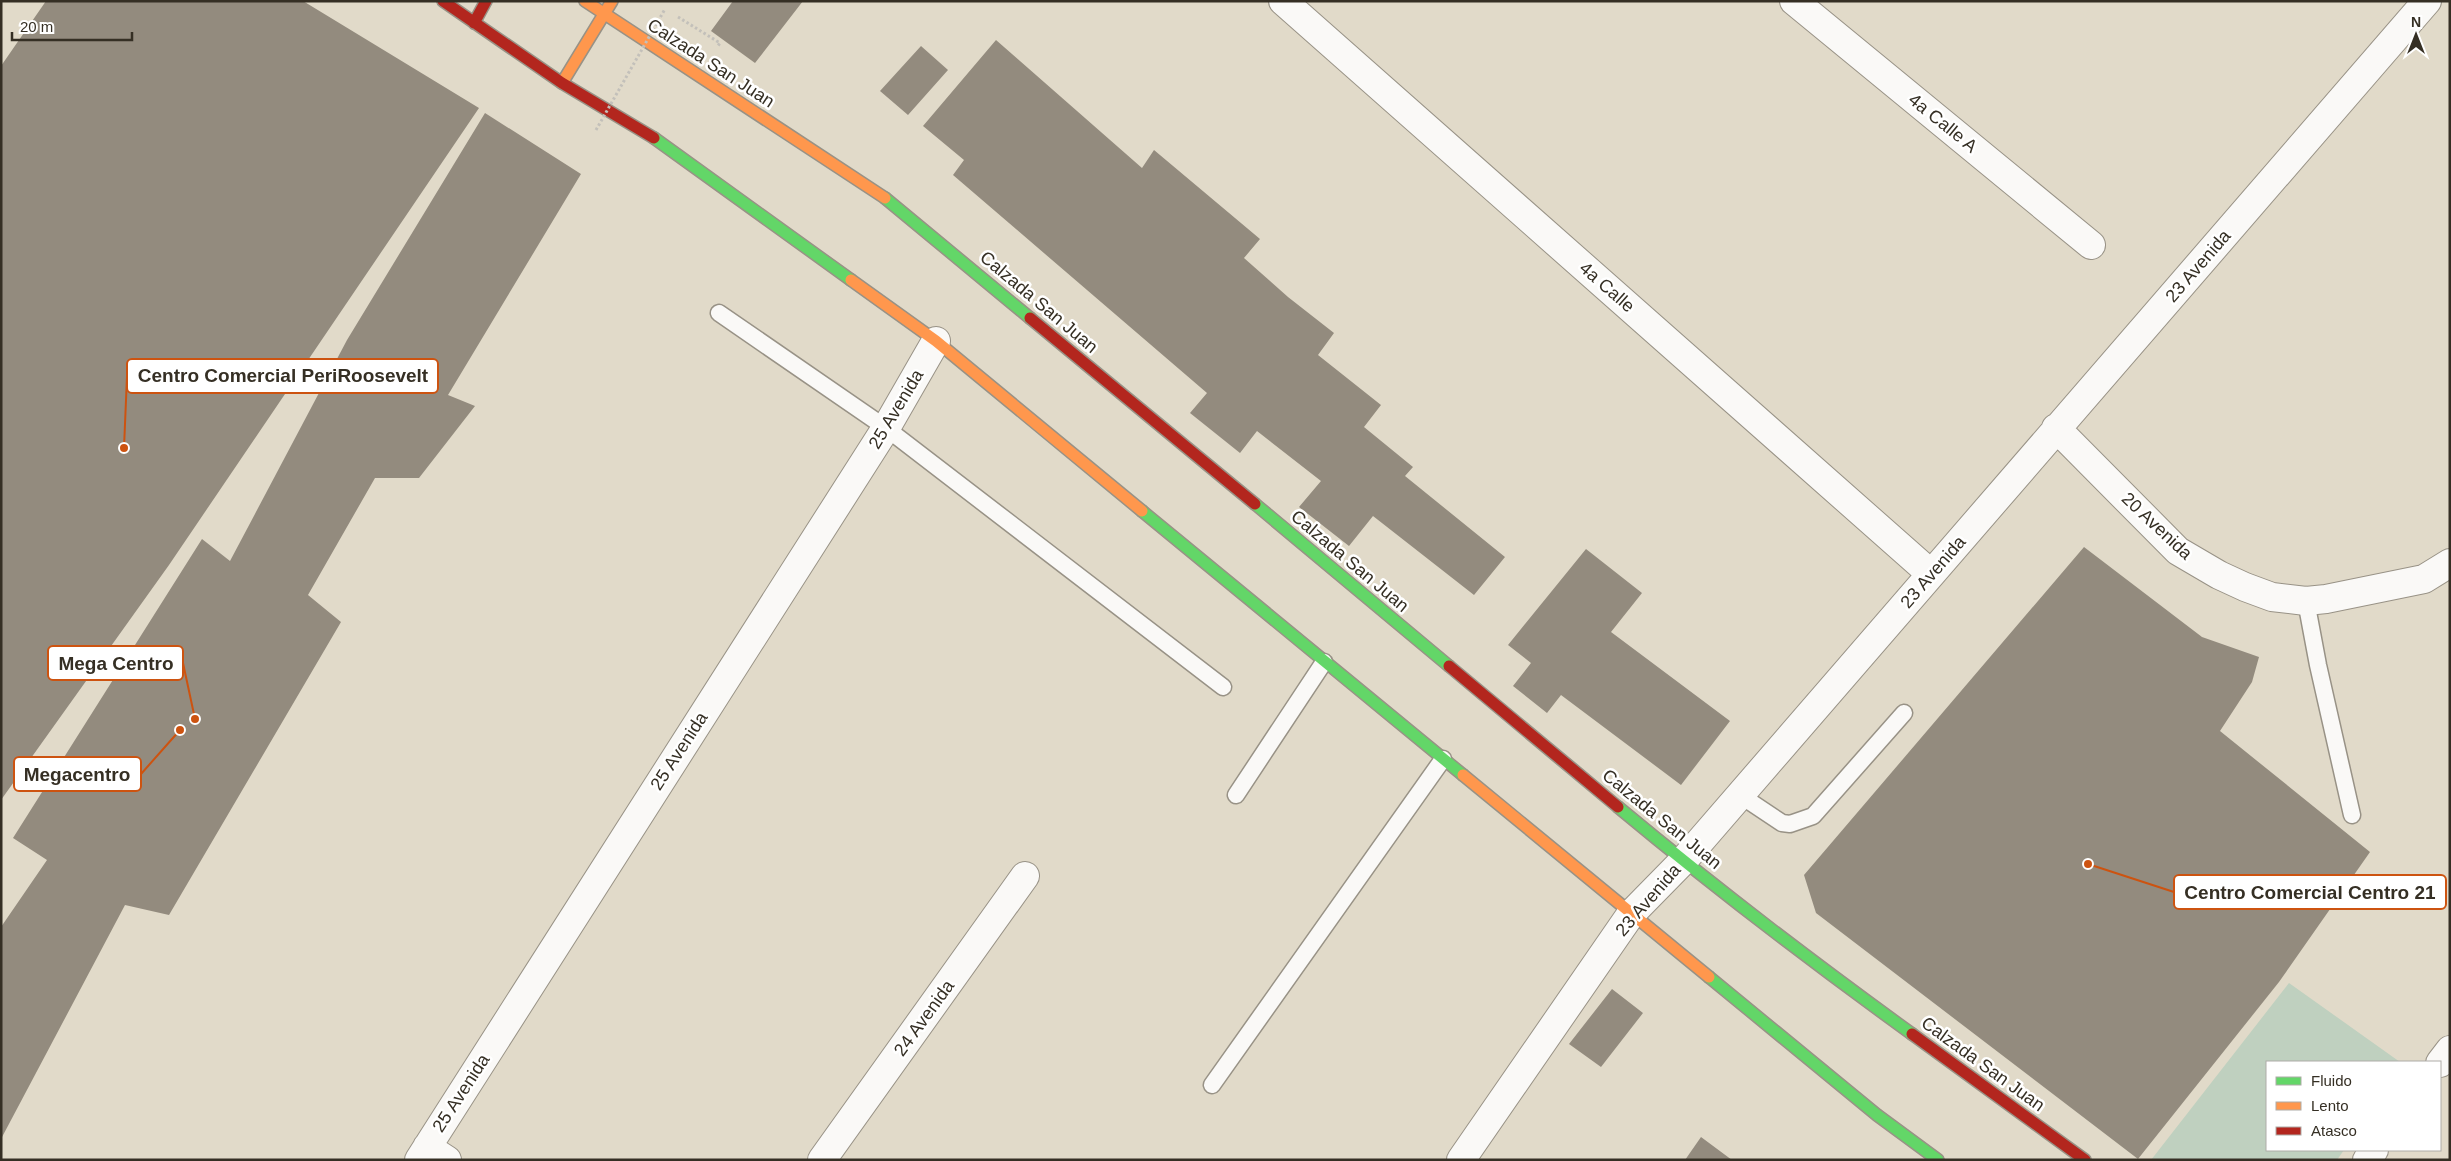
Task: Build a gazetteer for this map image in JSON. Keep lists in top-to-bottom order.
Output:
{
  "streets": {
    "main road": ["Calzada San Juan"],
    "street": [
      "4a Calle A",
      "23 Avenida",
      "4a Calle",
      "25 Avenida",
      "20 Avenida",
      "24 Avenida"
    ]
  },
  "crossings": [
    ["Calzada San Juan", "23 Avenida"],
    ["23 Avenida", "4a Calle"],
    ["23 Avenida", "20 Avenida"]
  ],
  "places": [
    "Centro Comercial PeriRoosevelt",
    "Mega Centro",
    "Megacentro",
    "Centro Comercial Centro 21"
  ],
  "legend": ["Fluido", "Lento", "Atasco"],
  "scale_bar": "20 m",
  "north": "top"
}
